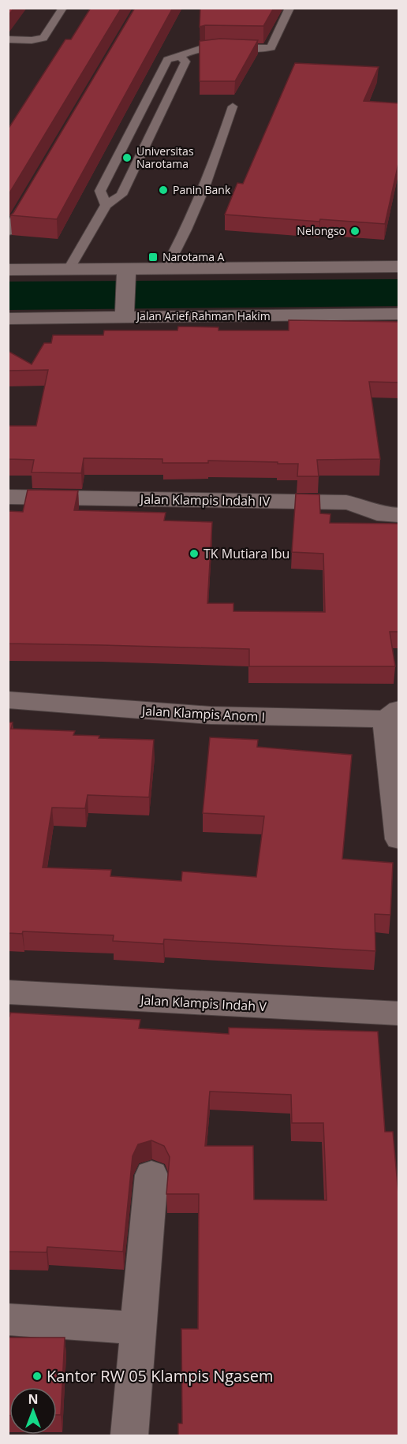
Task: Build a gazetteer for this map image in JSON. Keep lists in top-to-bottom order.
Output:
{
  "streets": {
    "street": [
      "Jalan Arief Rahman Hakim",
      "Jalan Klampis Indah IV",
      "Jalan Klampis Anom I",
      "Jalan Klampis Indah V"
    ]
  },
  "places": {
    "other": [
      "Universitas Narotama",
      "Panin Bank",
      "Nelongso",
      "TK Mutiara Ibu",
      "Kantor RW 05 Klampis Ngasem"
    ],
    "transit": ["Narotama A"]
  },
  "north": "top"
}
